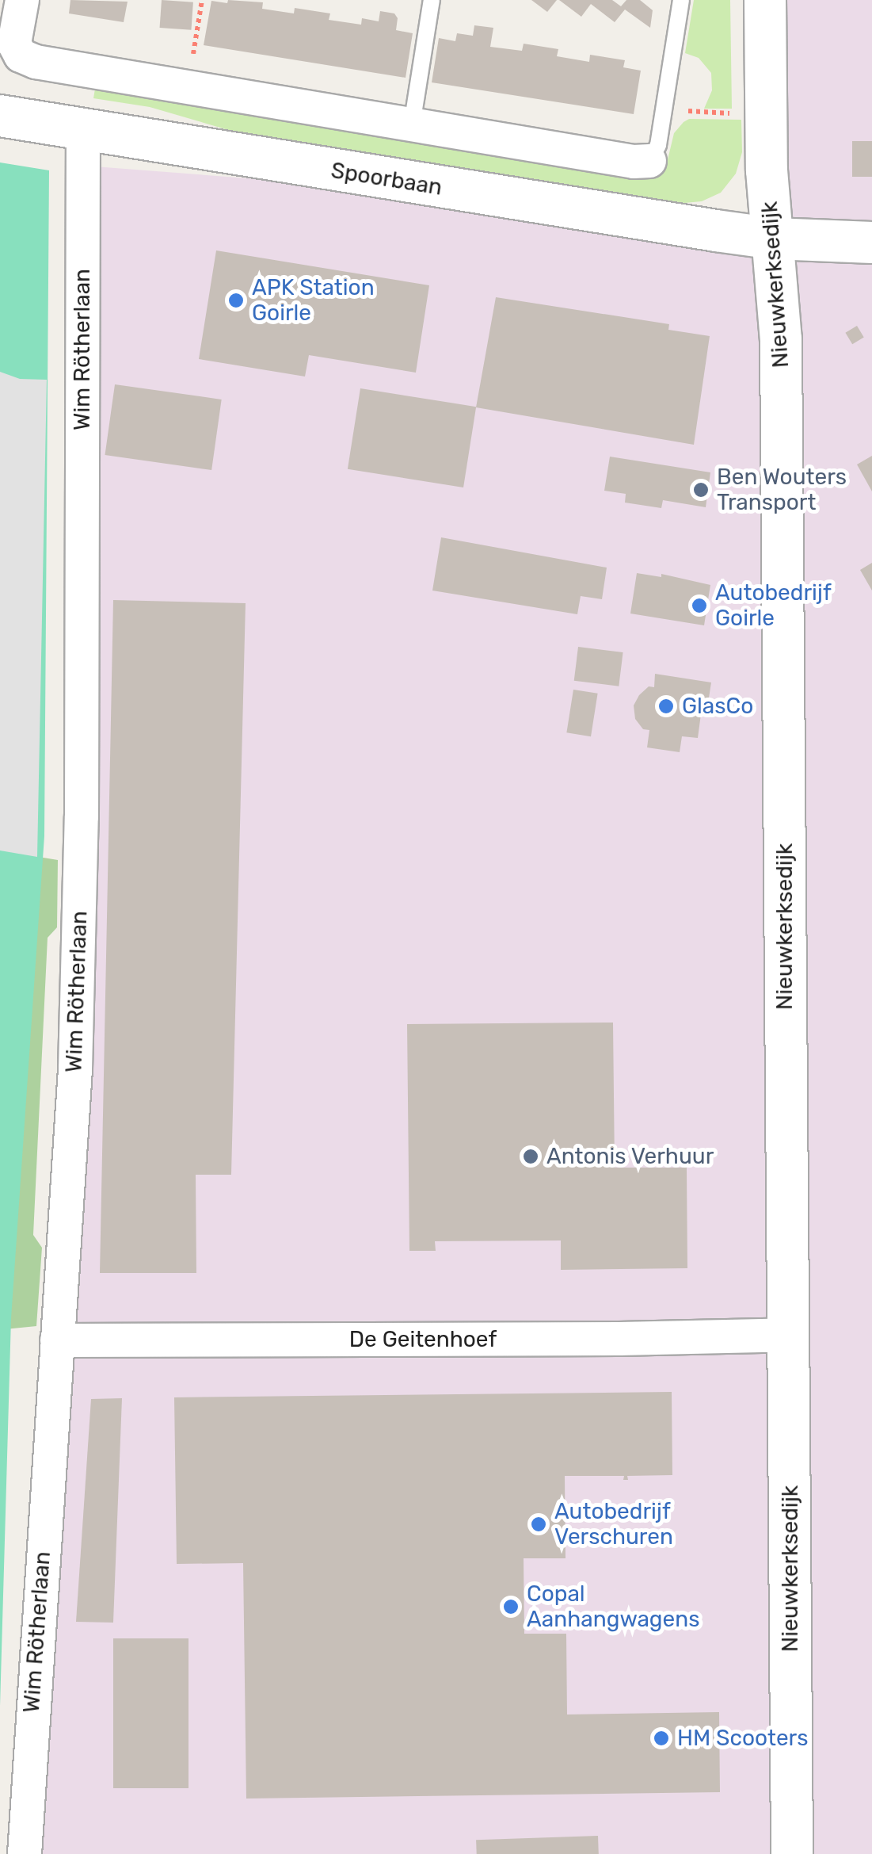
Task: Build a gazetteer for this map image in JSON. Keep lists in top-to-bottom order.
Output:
{
  "streets": {
    "street": [
      "Spoorbaan",
      "Nieuwkerksedijk",
      "Wim Rötherlaan",
      "De Geitenhoef"
    ]
  },
  "crossings": [
    ["Spoorbaan", "Nieuwkerksedijk"],
    ["Spoorbaan", "Wim Rötherlaan"],
    ["Nieuwkerksedijk", "De Geitenhoef"],
    ["Wim Rötherlaan", "De Geitenhoef"]
  ],
  "places": [
    "APK Station Goirle",
    "Ben Wouters Transport",
    "Autobedrijf Goirle",
    "GlasCo",
    "Antonis Verhuur",
    "Autobedrijf Verschuren",
    "Copal Aanhangwagens",
    "HM Scooters"
  ]
}
